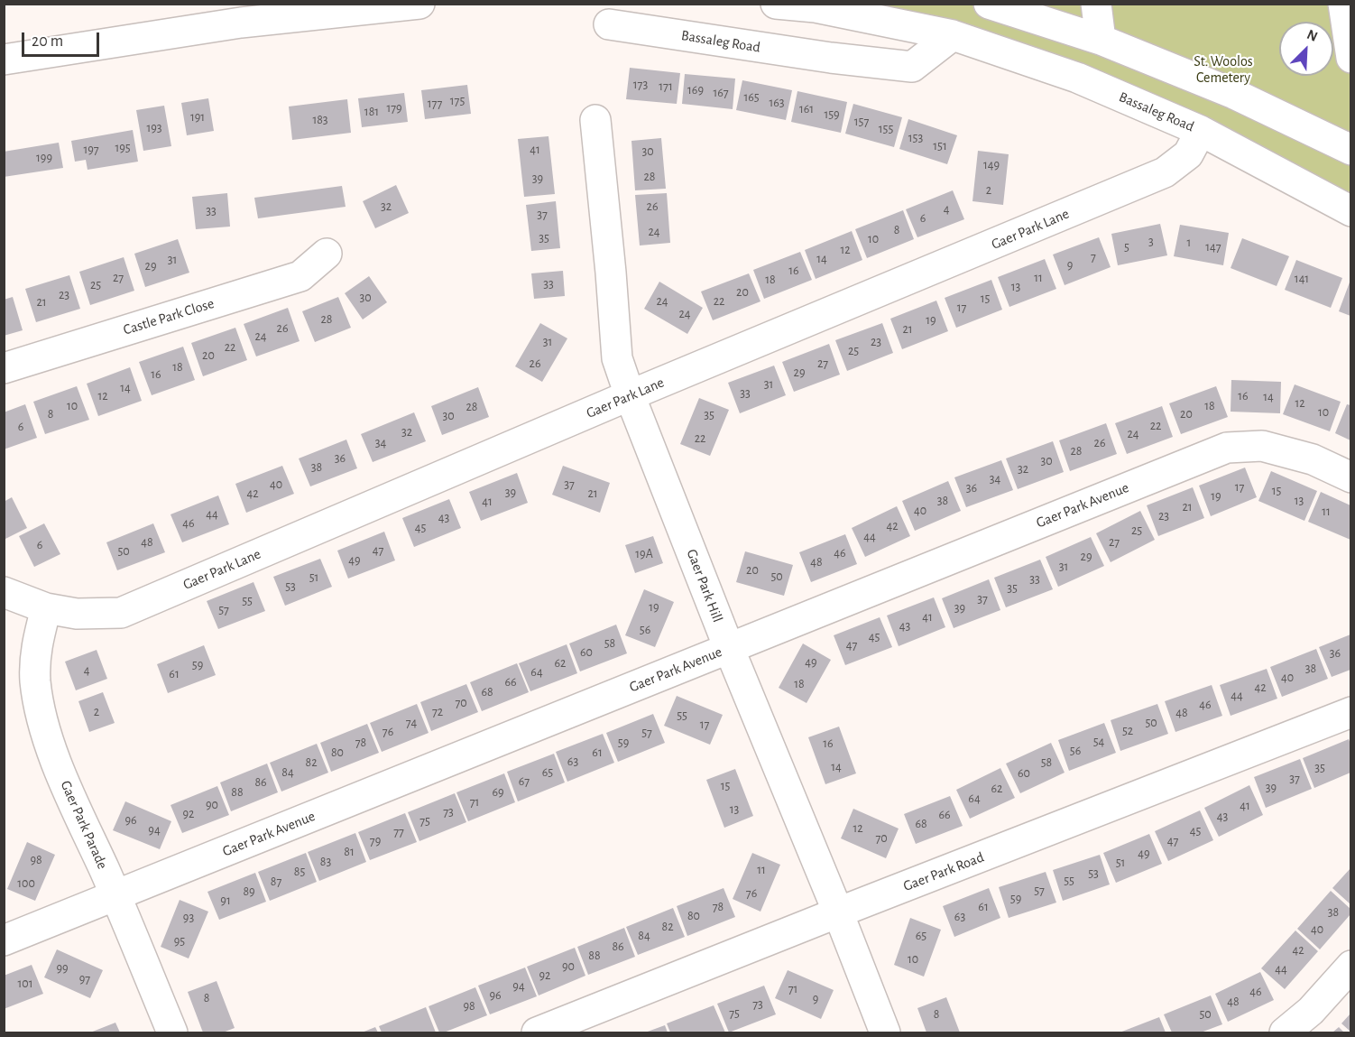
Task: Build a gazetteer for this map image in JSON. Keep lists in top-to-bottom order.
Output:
{
  "streets": {
    "street": [
      "Bassaleg Road",
      "Gaer Park Lane",
      "Castle Park Close",
      "Gaer Park Avenue",
      "Gaer Park Hill",
      "Gaer Park Parade",
      "Gaer Park Road"
    ]
  },
  "crossings": [
    ["Bassaleg Road", "Gaer Park Lane"],
    ["Gaer Park Lane", "Gaer Park Hill"],
    ["Gaer Park Lane", "Gaer Park Parade"],
    ["Gaer Park Avenue", "Gaer Park Hill"],
    ["Gaer Park Avenue", "Gaer Park Parade"],
    ["Gaer Park Hill", "Gaer Park Road"]
  ],
  "parks": ["St. Woolos Cemetery"],
  "house_numbers": [
    "173",
    "171",
    "169",
    "167",
    "165",
    "175",
    "163",
    "177",
    "179",
    "161",
    "181",
    "159",
    "191",
    "183",
    "157",
    "193",
    "155",
    "153",
    "151",
    "195",
    "197",
    "41",
    "30",
    "199",
    "149",
    "28",
    "39",
    "2",
    "32",
    "26",
    "4",
    "33",
    "37",
    "6",
    "8",
    "24",
    "35",
    "10",
    "3",
    "1",
    "5",
    "147",
    "12",
    "7",
    "14",
    "31",
    "9",
    "29",
    "16",
    "27",
    "11",
    "141",
    "18",
    "33",
    "25",
    "13",
    "20",
    "23",
    "30",
    "15",
    "24",
    "22",
    "21",
    "17",
    "24",
    "28",
    "19",
    "26",
    "21",
    "24",
    "31",
    "23",
    "22",
    "25",
    "20",
    "26",
    "27",
    "18",
    "29",
    "16",
    "31",
    "14",
    "33",
    "12",
    "16",
    "14",
    "12",
    "10",
    "18",
    "28",
    "10",
    "8",
    "20",
    "35",
    "30",
    "22",
    "6",
    "32",
    "24",
    "22",
    "34",
    "26",
    "28",
    "36",
    "30",
    "38",
    "32",
    "34",
    "40",
    "37",
    "17",
    "36",
    "15",
    "39",
    "42",
    "21",
    "19",
    "38",
    "13",
    "41",
    "21",
    "40",
    "11",
    "44",
    "23",
    "43",
    "46",
    "42",
    "45",
    "25",
    "44",
    "48",
    "27",
    "6",
    "47",
    "50",
    "46",
    "19A",
    "29",
    "49",
    "48",
    "31",
    "20",
    "50",
    "51",
    "33",
    "53",
    "35",
    "37",
    "55",
    "19",
    "39",
    "57",
    "41",
    "43",
    "56",
    "45",
    "58",
    "47",
    "60",
    "36",
    "49",
    "62",
    "59",
    "38",
    "4",
    "64",
    "61",
    "40",
    "66",
    "18",
    "42",
    "68",
    "44",
    "70",
    "46",
    "2",
    "72",
    "48",
    "55",
    "74",
    "50",
    "17",
    "52",
    "76",
    "57",
    "54",
    "78",
    "59",
    "16",
    "56",
    "80",
    "61",
    "63",
    "82",
    "58",
    "14",
    "35",
    "84",
    "65",
    "60",
    "37",
    "67",
    "86",
    "15",
    "39",
    "62",
    "88",
    "69",
    "64",
    "71",
    "90",
    "41",
    "13",
    "73",
    "92",
    "66",
    "43",
    "96",
    "75",
    "68",
    "12",
    "94",
    "45",
    "77",
    "70",
    "79",
    "47",
    "81",
    "49",
    "98",
    "83",
    "51",
    "11",
    "85",
    "53",
    "55",
    "87",
    "100",
    "57",
    "89",
    "76",
    "59",
    "91",
    "78",
    "61",
    "38",
    "80",
    "63",
    "93",
    "82",
    "40",
    "84",
    "65",
    "95",
    "86",
    "42",
    "88",
    "10",
    "90",
    "99",
    "44",
    "92",
    "97",
    "101",
    "94",
    "71",
    "46",
    "96",
    "8",
    "9",
    "48",
    "73",
    "98",
    "75",
    "8",
    "50"
  ],
  "scale_bar": "20 m",
  "north": "top right"
}
